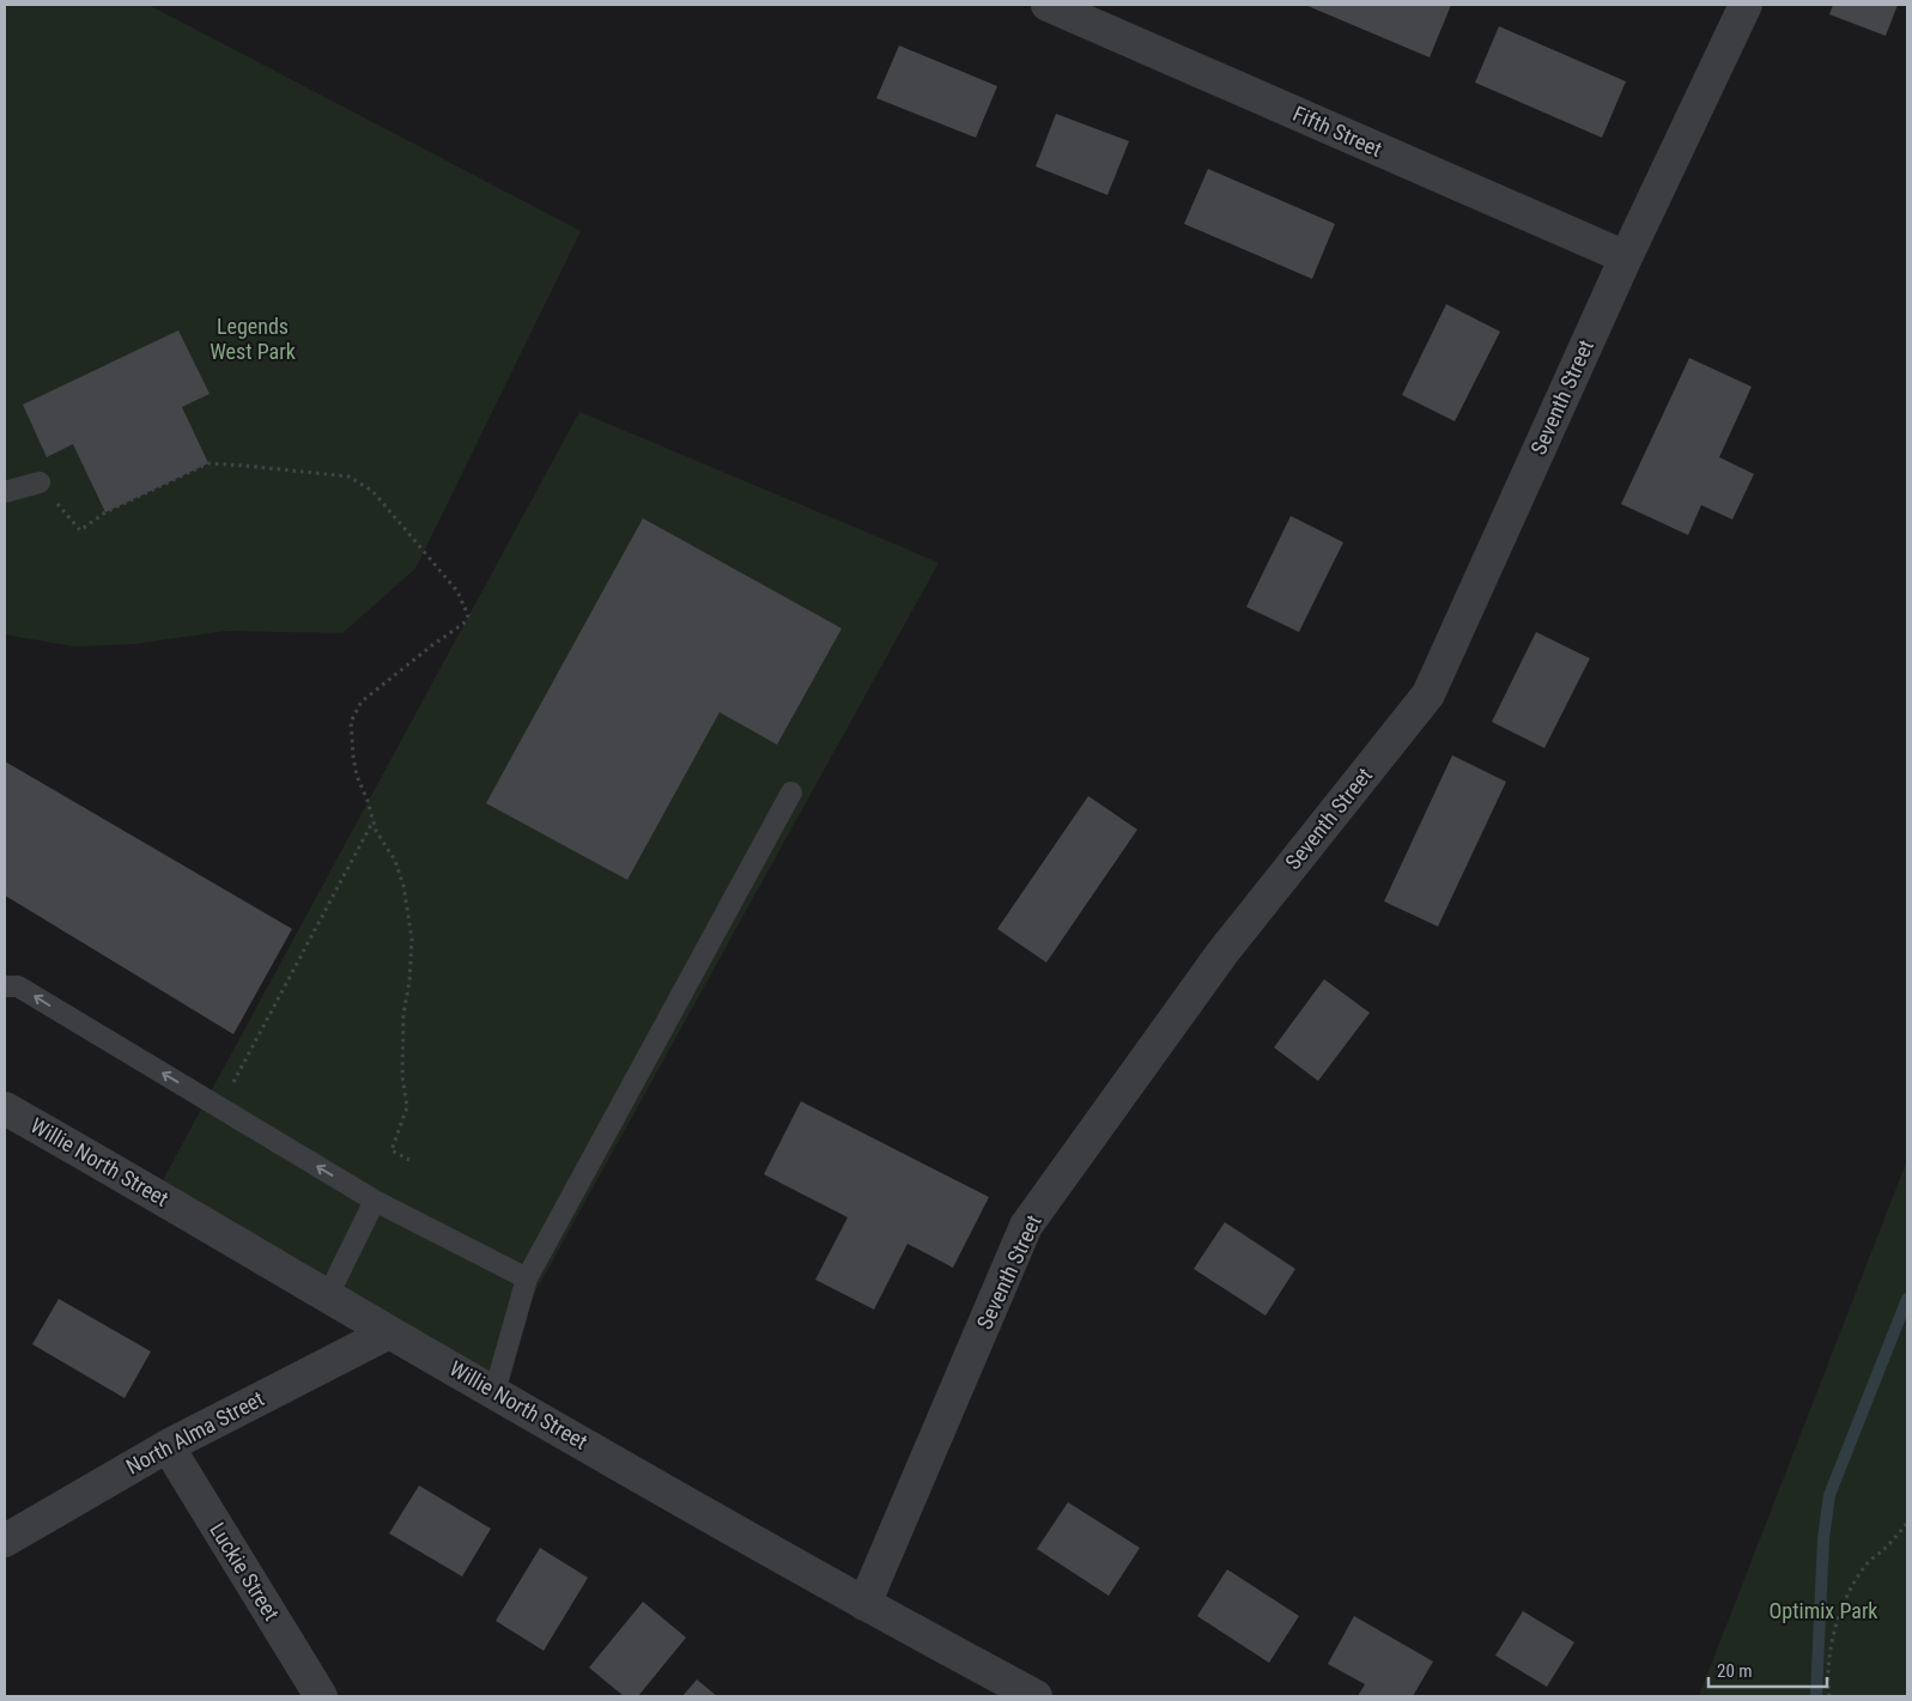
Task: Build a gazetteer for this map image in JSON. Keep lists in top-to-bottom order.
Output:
{
  "streets": {
    "street": [
      "Fifth Street",
      "Seventh Street",
      "Willie North Street",
      "North Alma Street",
      "Luckie Street"
    ]
  },
  "crossings": [
    ["Fifth Street", "Seventh Street"],
    ["Seventh Street", "Willie North Street"],
    ["Willie North Street", "North Alma Street"],
    ["North Alma Street", "Luckie Street"]
  ],
  "parks": ["Legends West Park", "Optimix Park"],
  "scale_bar": "20 m"
}
